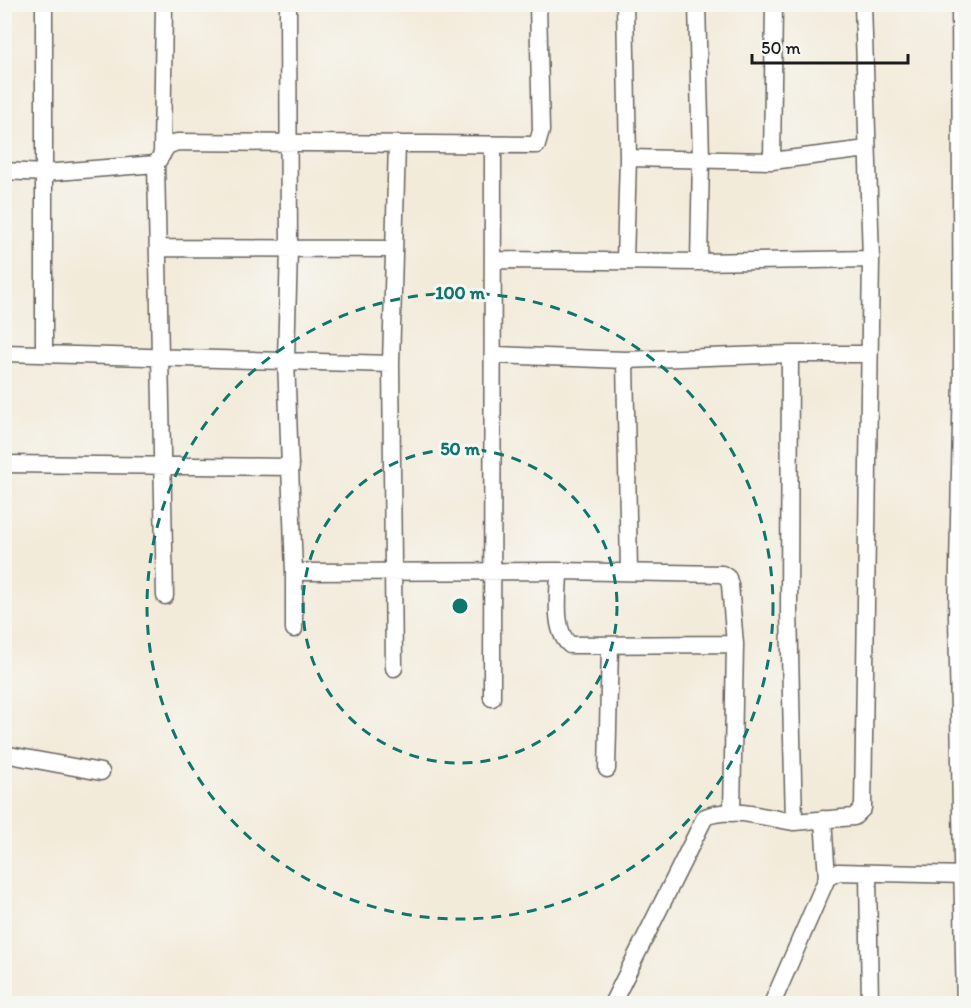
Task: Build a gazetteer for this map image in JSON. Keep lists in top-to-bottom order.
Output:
{
  "scale_bar": "50 m",
  "rings": ["100 m", "50 m"]
}
